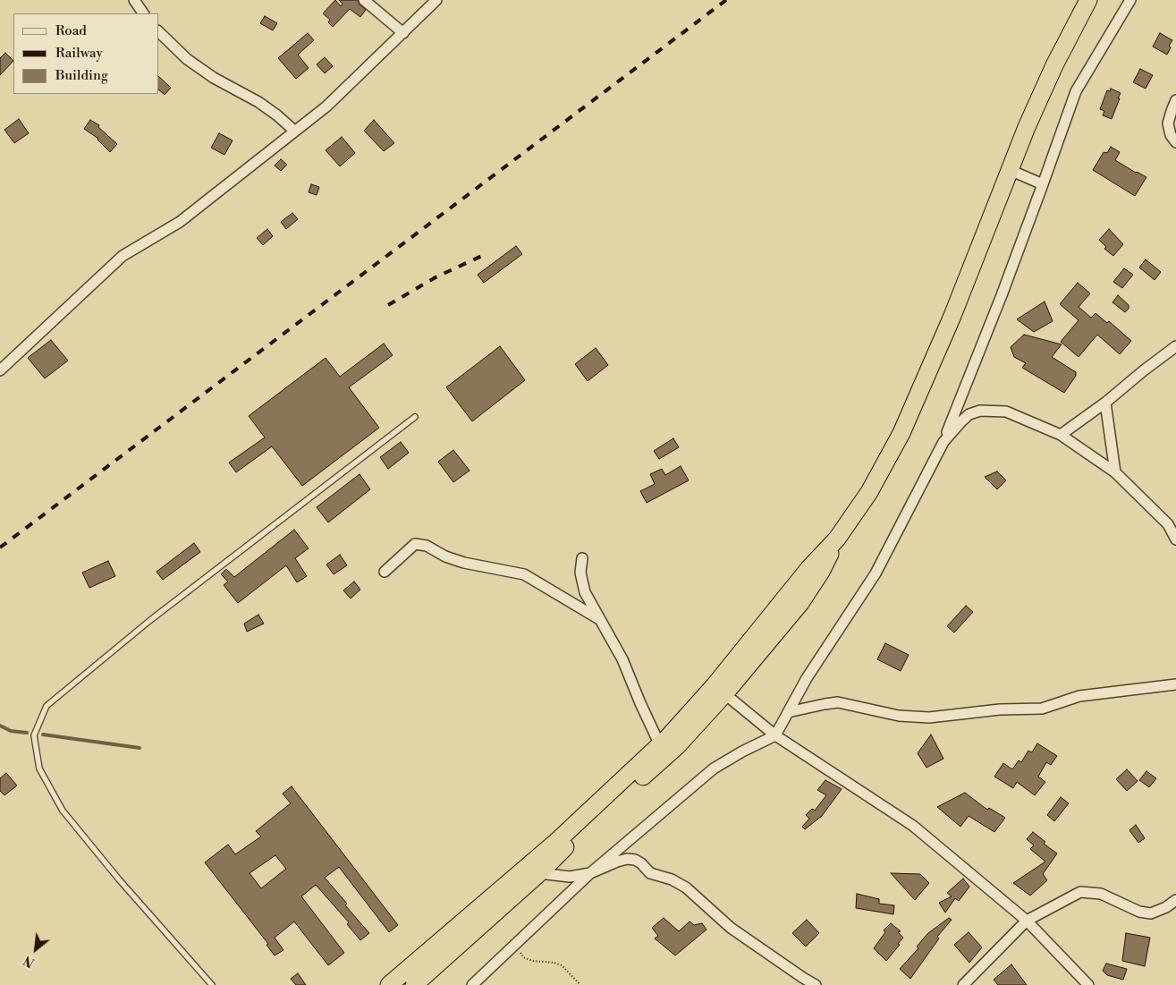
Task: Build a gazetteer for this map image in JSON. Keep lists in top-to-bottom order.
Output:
{
  "legend": ["Road", "Railway", "Building"],
  "north": "bottom left"
}
